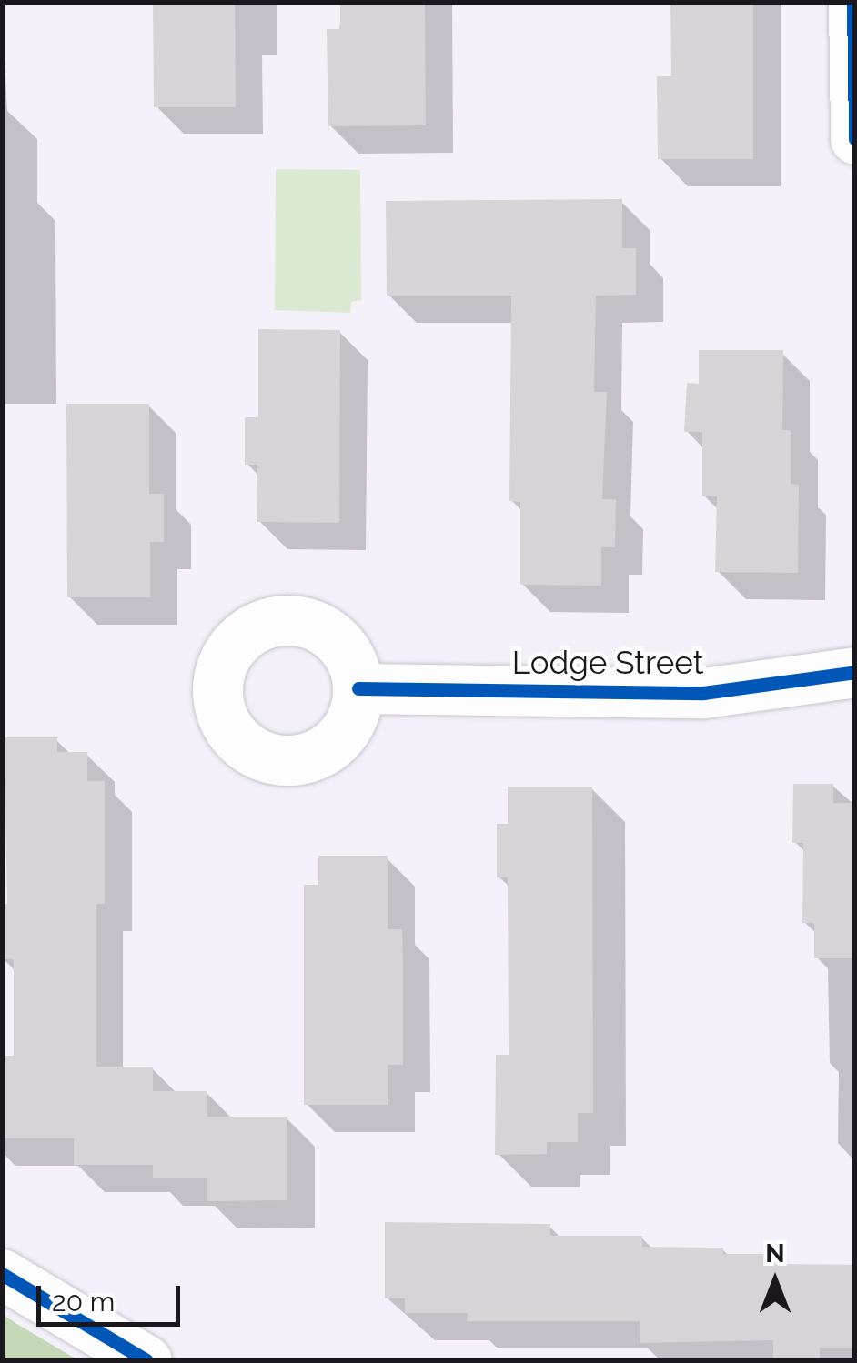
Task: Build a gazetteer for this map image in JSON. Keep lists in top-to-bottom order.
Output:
{
  "streets": {
    "street": ["Lodge Street"]
  },
  "scale_bar": "20 m",
  "north": "top"
}
